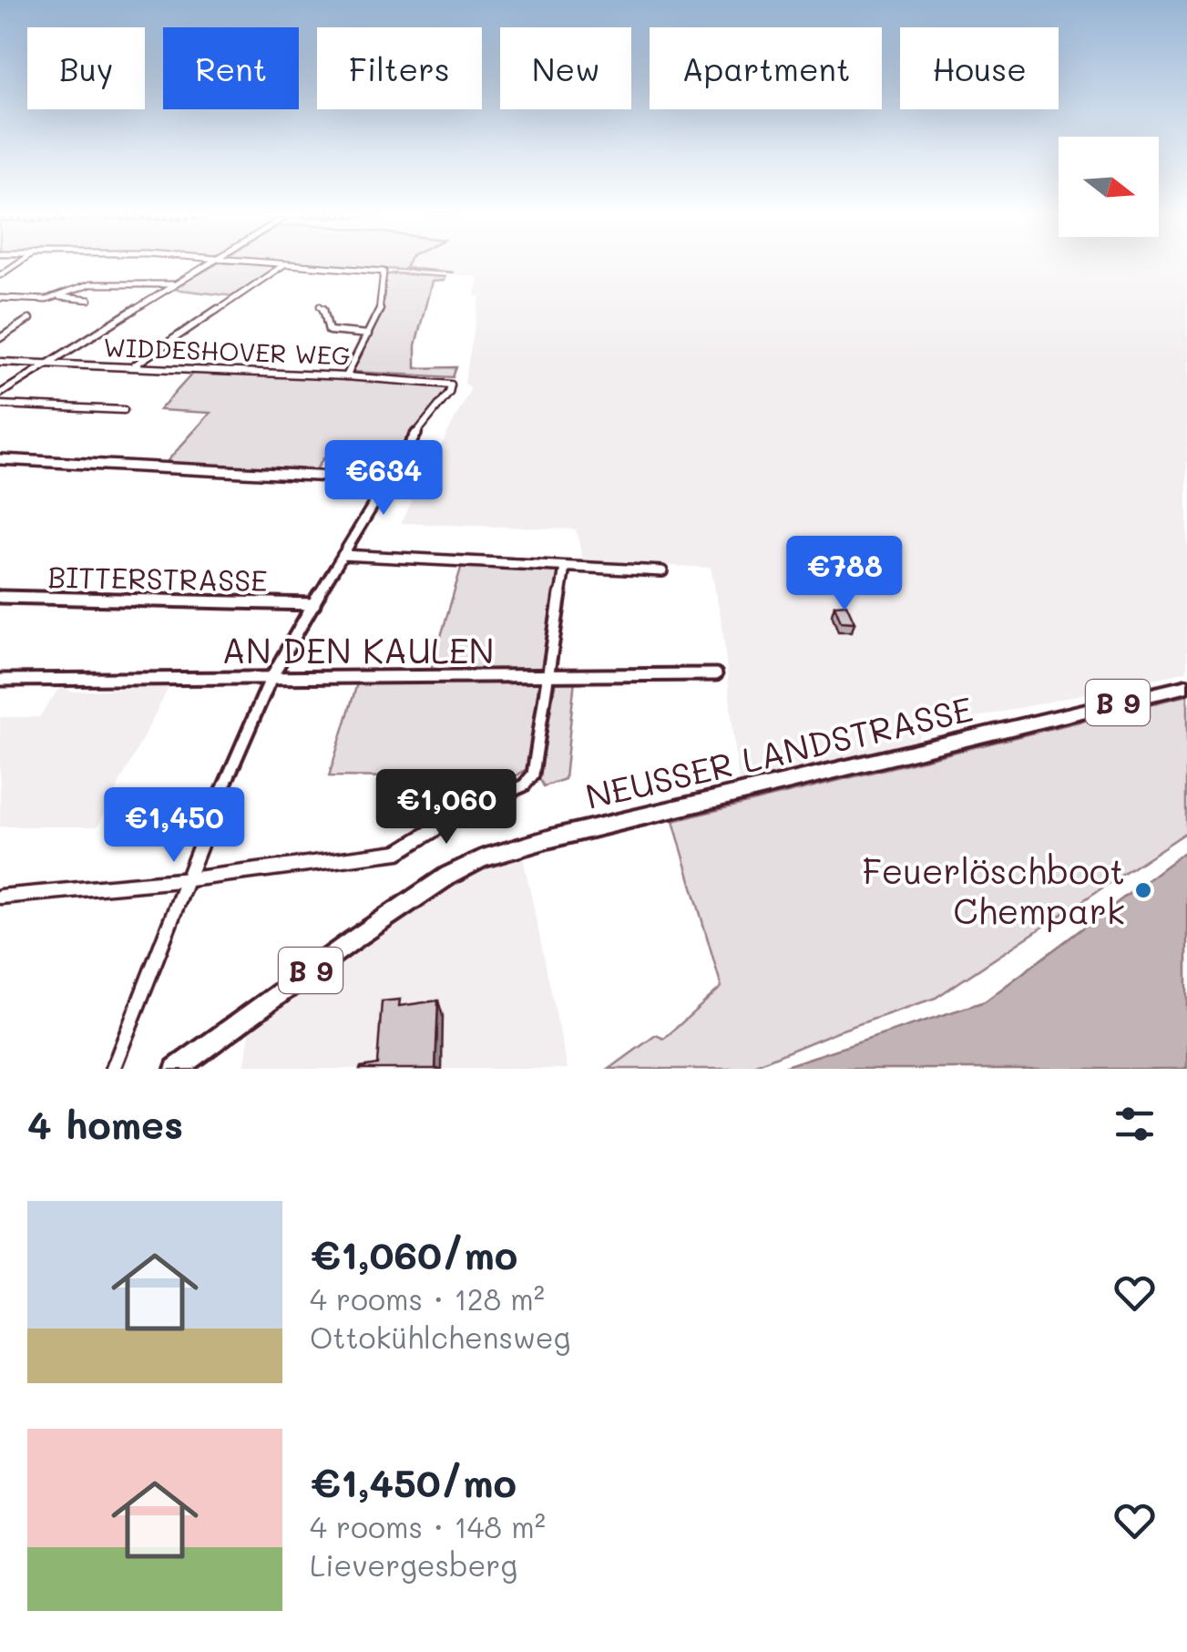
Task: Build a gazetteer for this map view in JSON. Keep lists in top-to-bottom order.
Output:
{
  "streets": {
    "main road": ["B 9", "NEUSSER LANDSTRASSE"],
    "street": ["WIDDESHOVER WEG", "BITTERSTRASSE", "AN DEN KAULEN"]
  },
  "places": ["Feuerlöschboot Chempark"],
  "north": "right",
  "page": {
    "chip": [
      "Buy",
      "Rent",
      "Filters",
      "New",
      "Apartment",
      "House"
    ],
    "price": [
      "€634",
      "€788",
      "€1,060",
      "€1,450"
    ],
    "heading": "4 homes",
    "list": [
      {
        "name": "€1,060/mo",
        "note": "4 rooms · 128 m² · Ottokühlchensweg"
      },
      {
        "name": "€1,450/mo",
        "note": "4 rooms · 148 m² · Lievergesberg"
      }
    ]
  }
}
